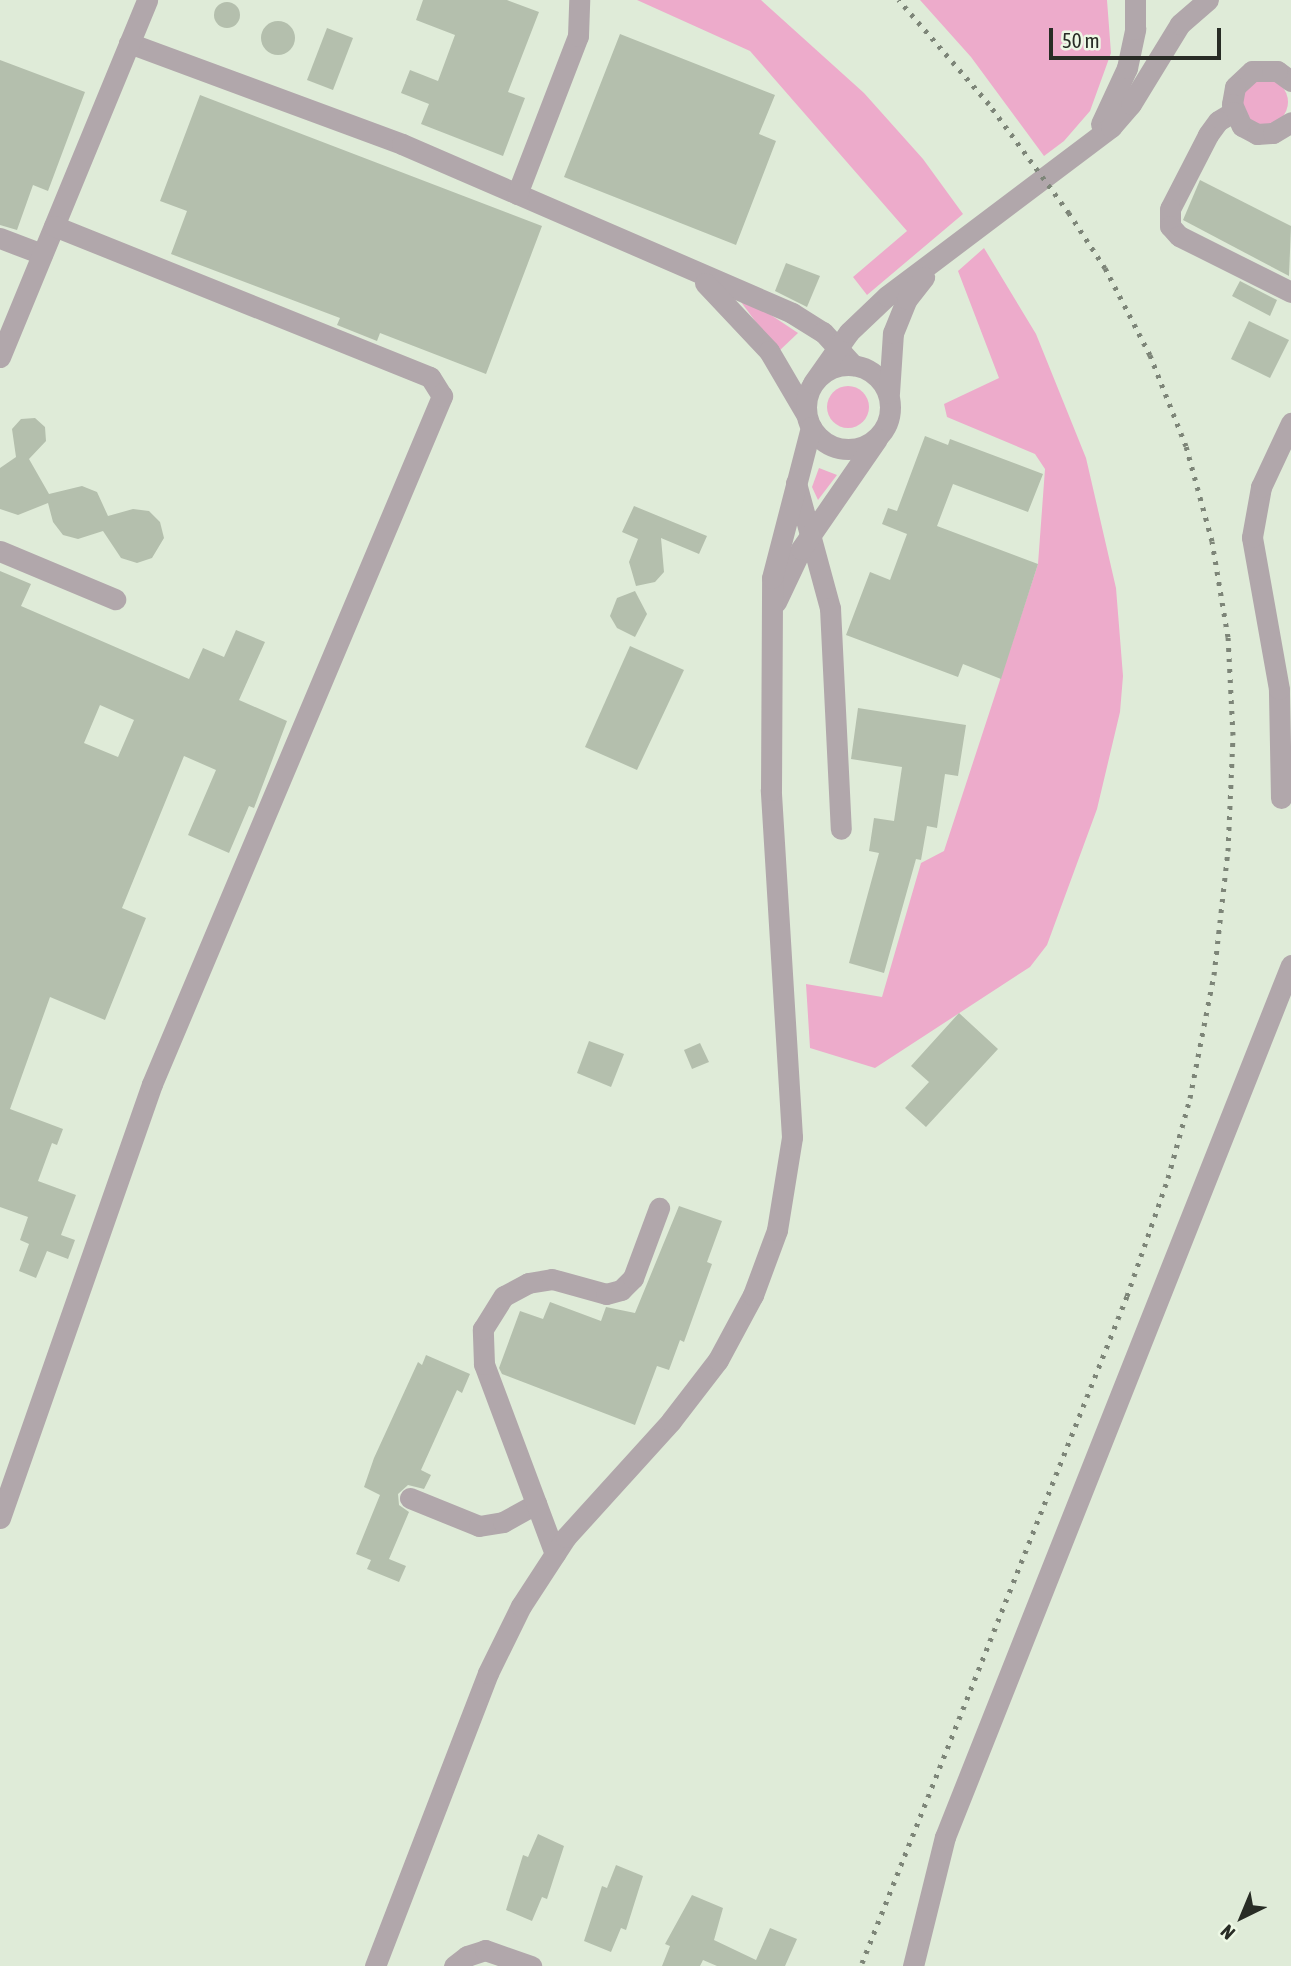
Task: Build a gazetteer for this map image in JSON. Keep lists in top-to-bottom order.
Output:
{
  "scale_bar": "50 m",
  "north": "bottom left"
}
